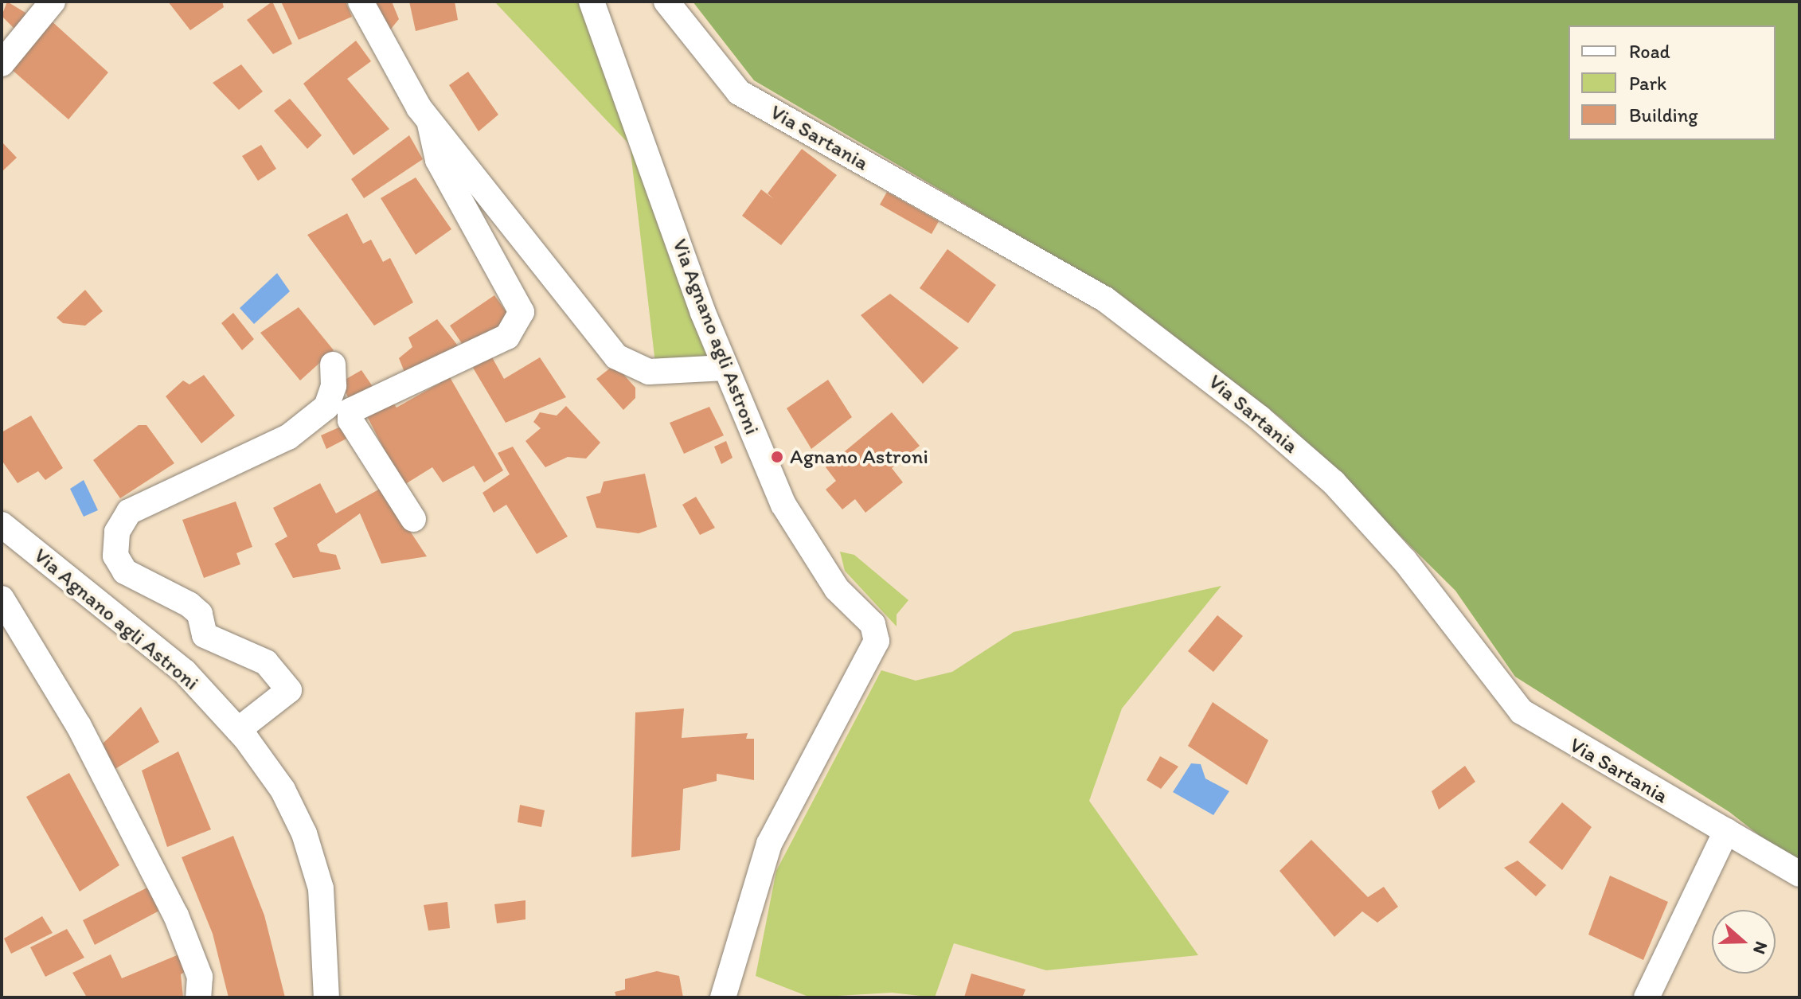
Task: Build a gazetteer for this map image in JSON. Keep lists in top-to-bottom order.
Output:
{
  "streets": {
    "street": ["Via Sartania", "Via Agnano agli Astroni"]
  },
  "places": ["Agnano Astroni"],
  "legend": ["Road", "Park", "Building"],
  "north": "right"
}
